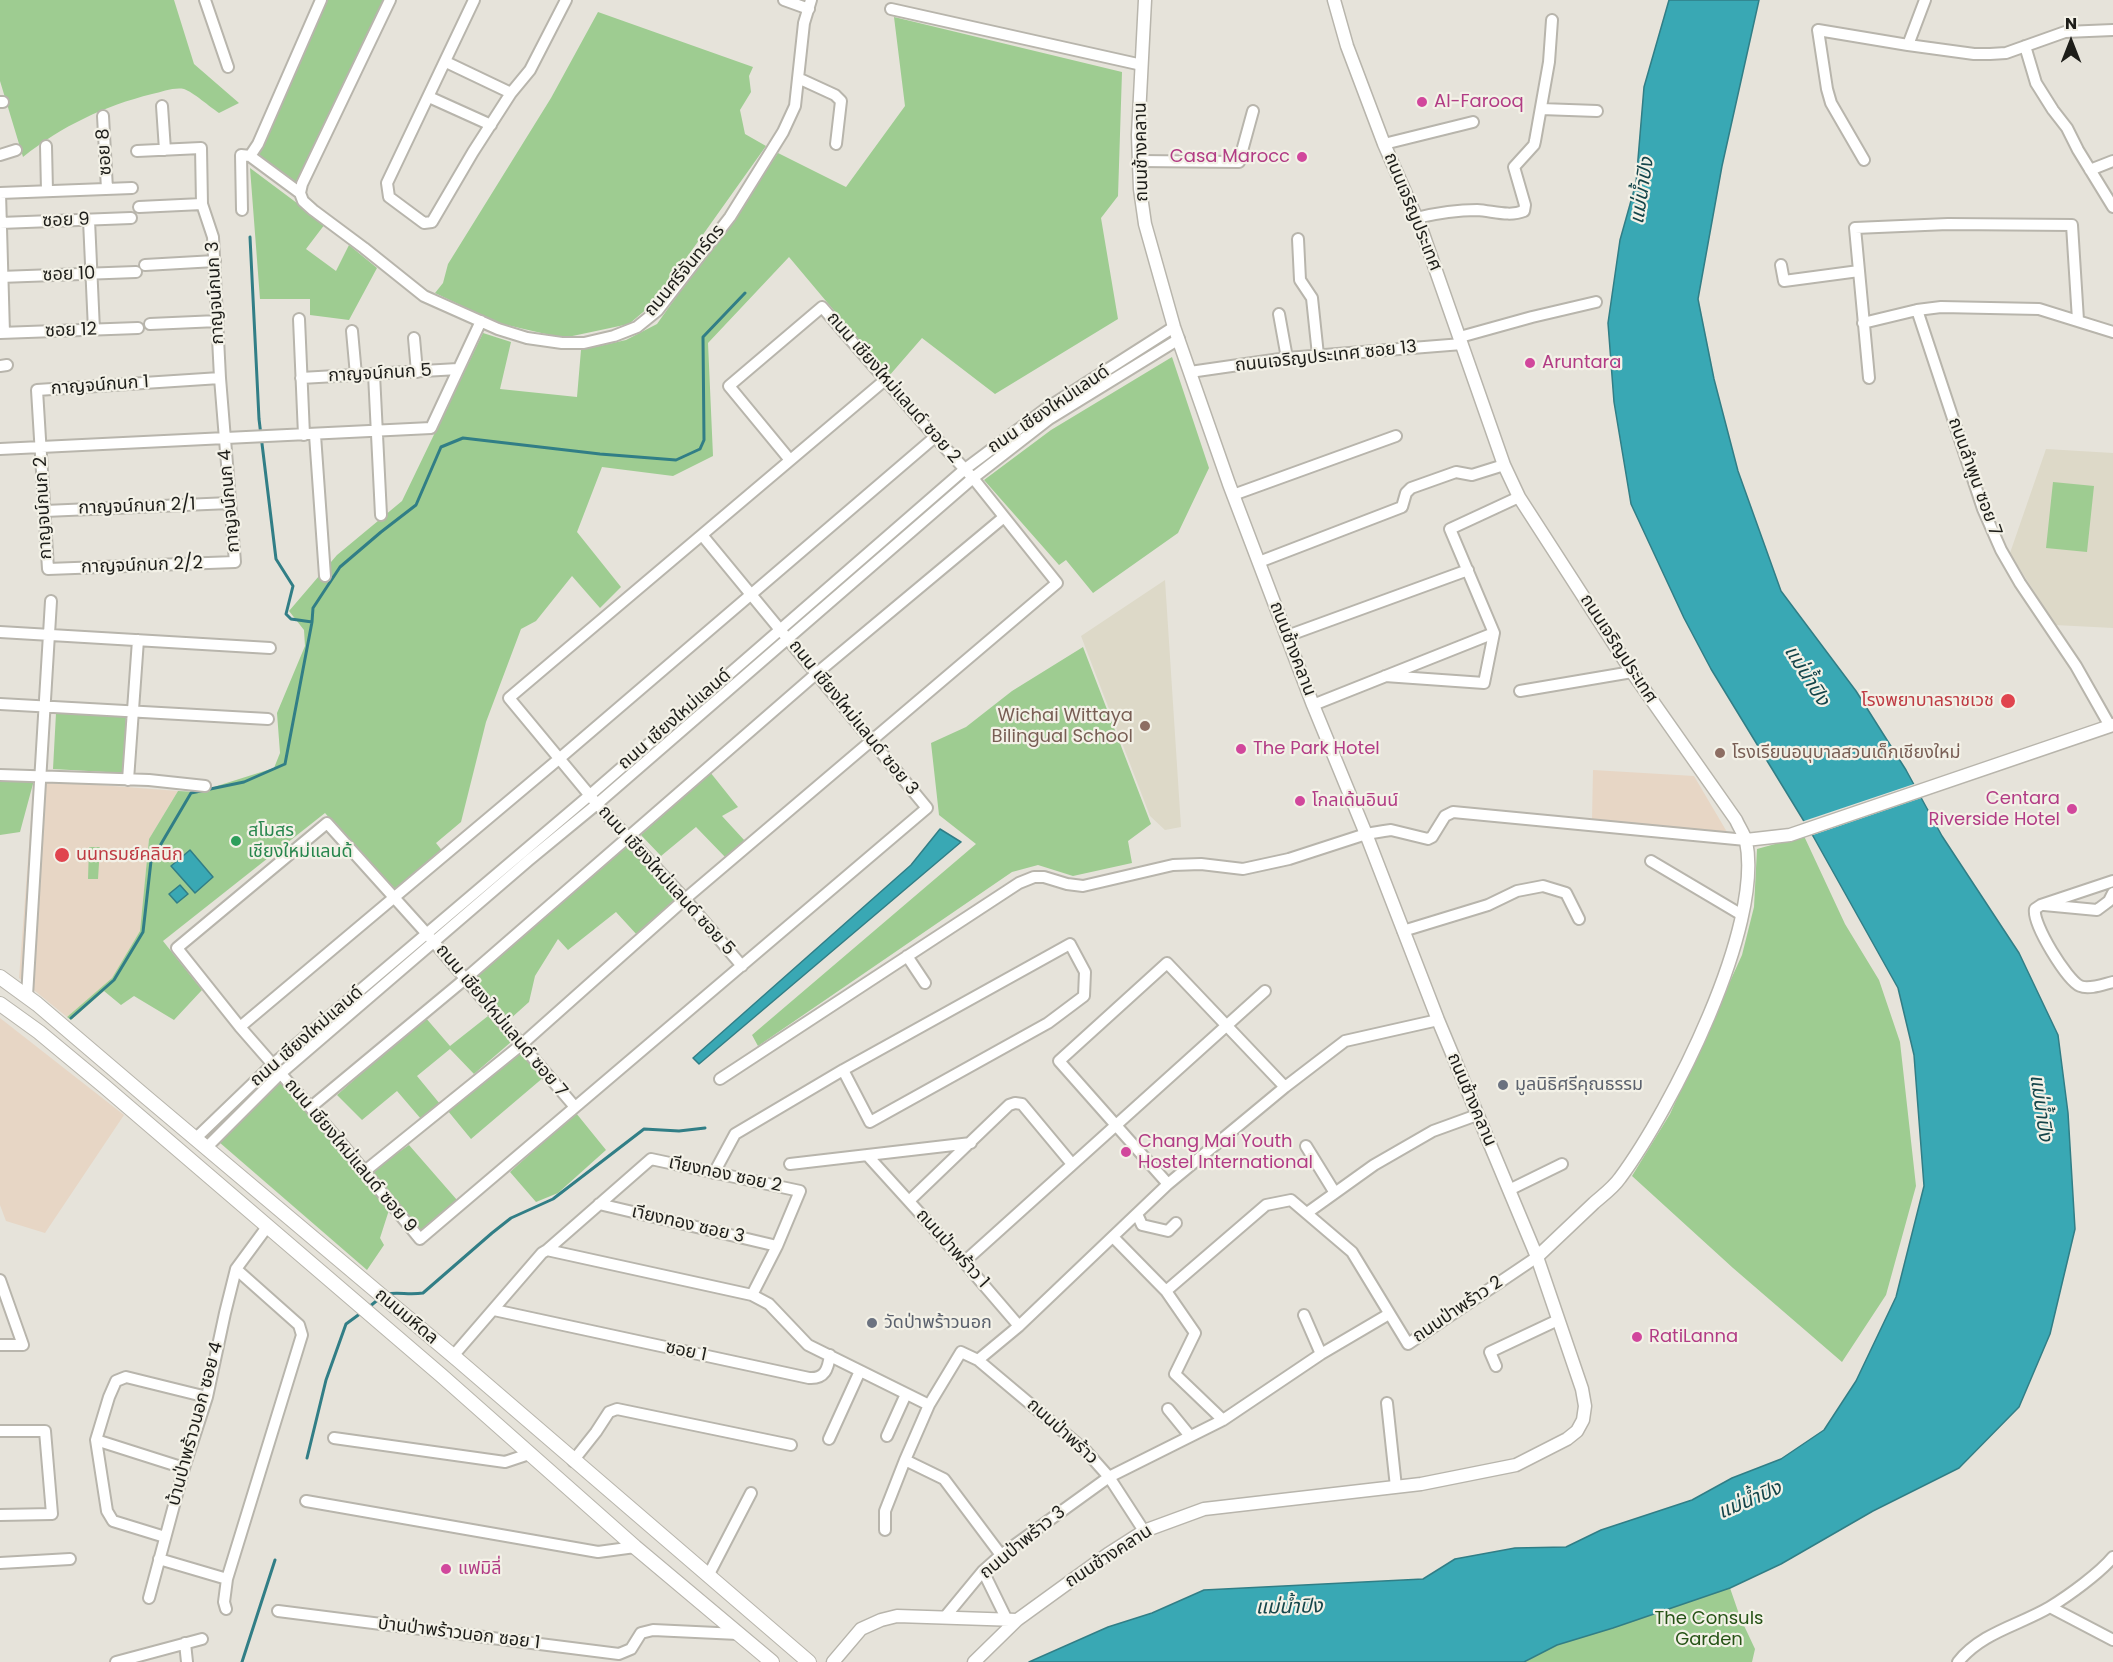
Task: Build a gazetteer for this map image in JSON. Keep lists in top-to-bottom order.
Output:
{
  "streets": {
    "main road": ["ถนนมหิดล"],
    "street": [
      "ซอย 8",
      "ถนนช้างคลาน",
      "ถนนเจริญประเทศ",
      "ซอย 9",
      "ถนนศรีจันทร์ดร",
      "ซอย 10",
      "กาญจน์กนก 3",
      "ซอย 12",
      "ถนนเจริญประเทศ ซอย 13",
      "กาญจน์กนก 5",
      "กาญจน์กนก 1",
      "ถนน เชียงใหม่แลนด์ ซอย 2",
      "ถนน เชียงใหม่แลนด์",
      "ถนนลำพูน ซอย 7",
      "กาญจน์กนก 4",
      "กาญจน์กนก 2/1",
      "กาญจน์กนก 2",
      "กาญจน์กนก 2/2",
      "ถนน เชียงใหม่แลนด์ ซอย 3",
      "ถนน เชียงใหม่แลนด์ ซอย 5",
      "ถนน เชียงใหม่แลนด์ ซอย 7",
      "ถนน เชียงใหม่แลนด์ ซอย 9",
      "เาียงทอง ซอย 2",
      "เาียงทอง ซอย 3",
      "ถนนป่าพร้าว 1",
      "ถนนป่าพร้าว 2",
      "ซอย 1",
      "บ้านป่าพร้าวนอก ซอย 4",
      "ถนนป่าพร้าว",
      "ถนนป่าพร้าว 3",
      "บ้านป่าพร้าวนอก ซอย 1"
    ]
  },
  "crossings": [
    ["ถนนช้างคลาน", "ถนนเจริญประเทศ"],
    ["ถนนช้างคลาน", "ถนนเจริญประเทศ ซอย 13"],
    ["ถนนช้างคลาน", "ถนน เชียงใหม่แลนด์"],
    ["ถนนช้างคลาน", "ถนนป่าพร้าว 2"],
    ["ถนนช้างคลาน", "ถนนป่าพร้าว"],
    ["ถนนเจริญประเทศ", "ถนนเจริญประเทศ ซอย 13"],
    ["ถนนเจริญประเทศ", "ถนนป่าพร้าว 2"],
    ["ซอย 10", "กาญจน์กนก 3"],
    ["กาญจน์กนก 3", "กาญจน์กนก 1"],
    ["กาญจน์กนก 3", "กาญจน์กนก 4"],
    ["กาญจน์กนก 1", "กาญจน์กนก 2"],
    ["ถนน เชียงใหม่แลนด์ ซอย 2", "ถนน เชียงใหม่แลนด์"],
    ["ถนน เชียงใหม่แลนด์ ซอย 2", "ถนน เชียงใหม่แลนด์ ซอย 3"],
    ["ถนน เชียงใหม่แลนด์", "ถนน เชียงใหม่แลนด์ ซอย 3"],
    ["ถนน เชียงใหม่แลนด์", "ถนน เชียงใหม่แลนด์ ซอย 5"],
    ["ถนน เชียงใหม่แลนด์", "ถนน เชียงใหม่แลนด์ ซอย 7"],
    ["ถนน เชียงใหม่แลนด์", "ถนน เชียงใหม่แลนด์ ซอย 9"],
    ["ถนน เชียงใหม่แลนด์", "ถนนมหิดล"],
    ["กาญจน์กนก 4", "กาญจน์กนก 2/1"],
    ["กาญจน์กนก 4", "กาญจน์กนก 2/2"],
    ["กาญจน์กนก 2/1", "กาญจน์กนก 2"],
    ["กาญจน์กนก 2", "กาญจน์กนก 2/2"],
    ["ถนน เชียงใหม่แลนด์ ซอย 3", "ถนน เชียงใหม่แลนด์ ซอย 5"],
    ["ถนน เชียงใหม่แลนด์ ซอย 7", "ถนน เชียงใหม่แลนด์ ซอย 9"],
    ["เาียงทอง ซอย 2", "เาียงทอง ซอย 3"],
    ["ถนนป่าพร้าว 2", "ถนนป่าพร้าว 3"],
    ["ถนนมหิดล", "บ้านป่าพร้าวนอก ซอย 4"],
    ["ถนนมหิดล", "บ้านป่าพร้าวนอก ซอย 1"],
    ["ถนนป่าพร้าว", "ถนนป่าพร้าว 3"]
  ],
  "water": ["แม่น้ำปิง"],
  "parks": ["The Consuls Garden"],
  "places": [
    "Al-Farooq",
    "Casa Marocc",
    "Aruntara",
    "โรงพยาบาลราชเวช",
    "Wichai Wittaya Bilingual School",
    "The Park Hotel",
    "โรงเรียนอนุบาลสวนเด็กเชียงใหม่",
    "โกลเด้นอินน์",
    "Centara Riverside Hotel",
    "สโมสร เชียงใหม่แลนด้",
    "นนทรมย์คลินิก",
    "มูลนิธิศรีคุณธรรม",
    "Chang Mai Youth Hostel International",
    "วัดป่าพร้าวนอก",
    "RatiLanna",
    "แฟมิลี่"
  ],
  "north": "top"
}
